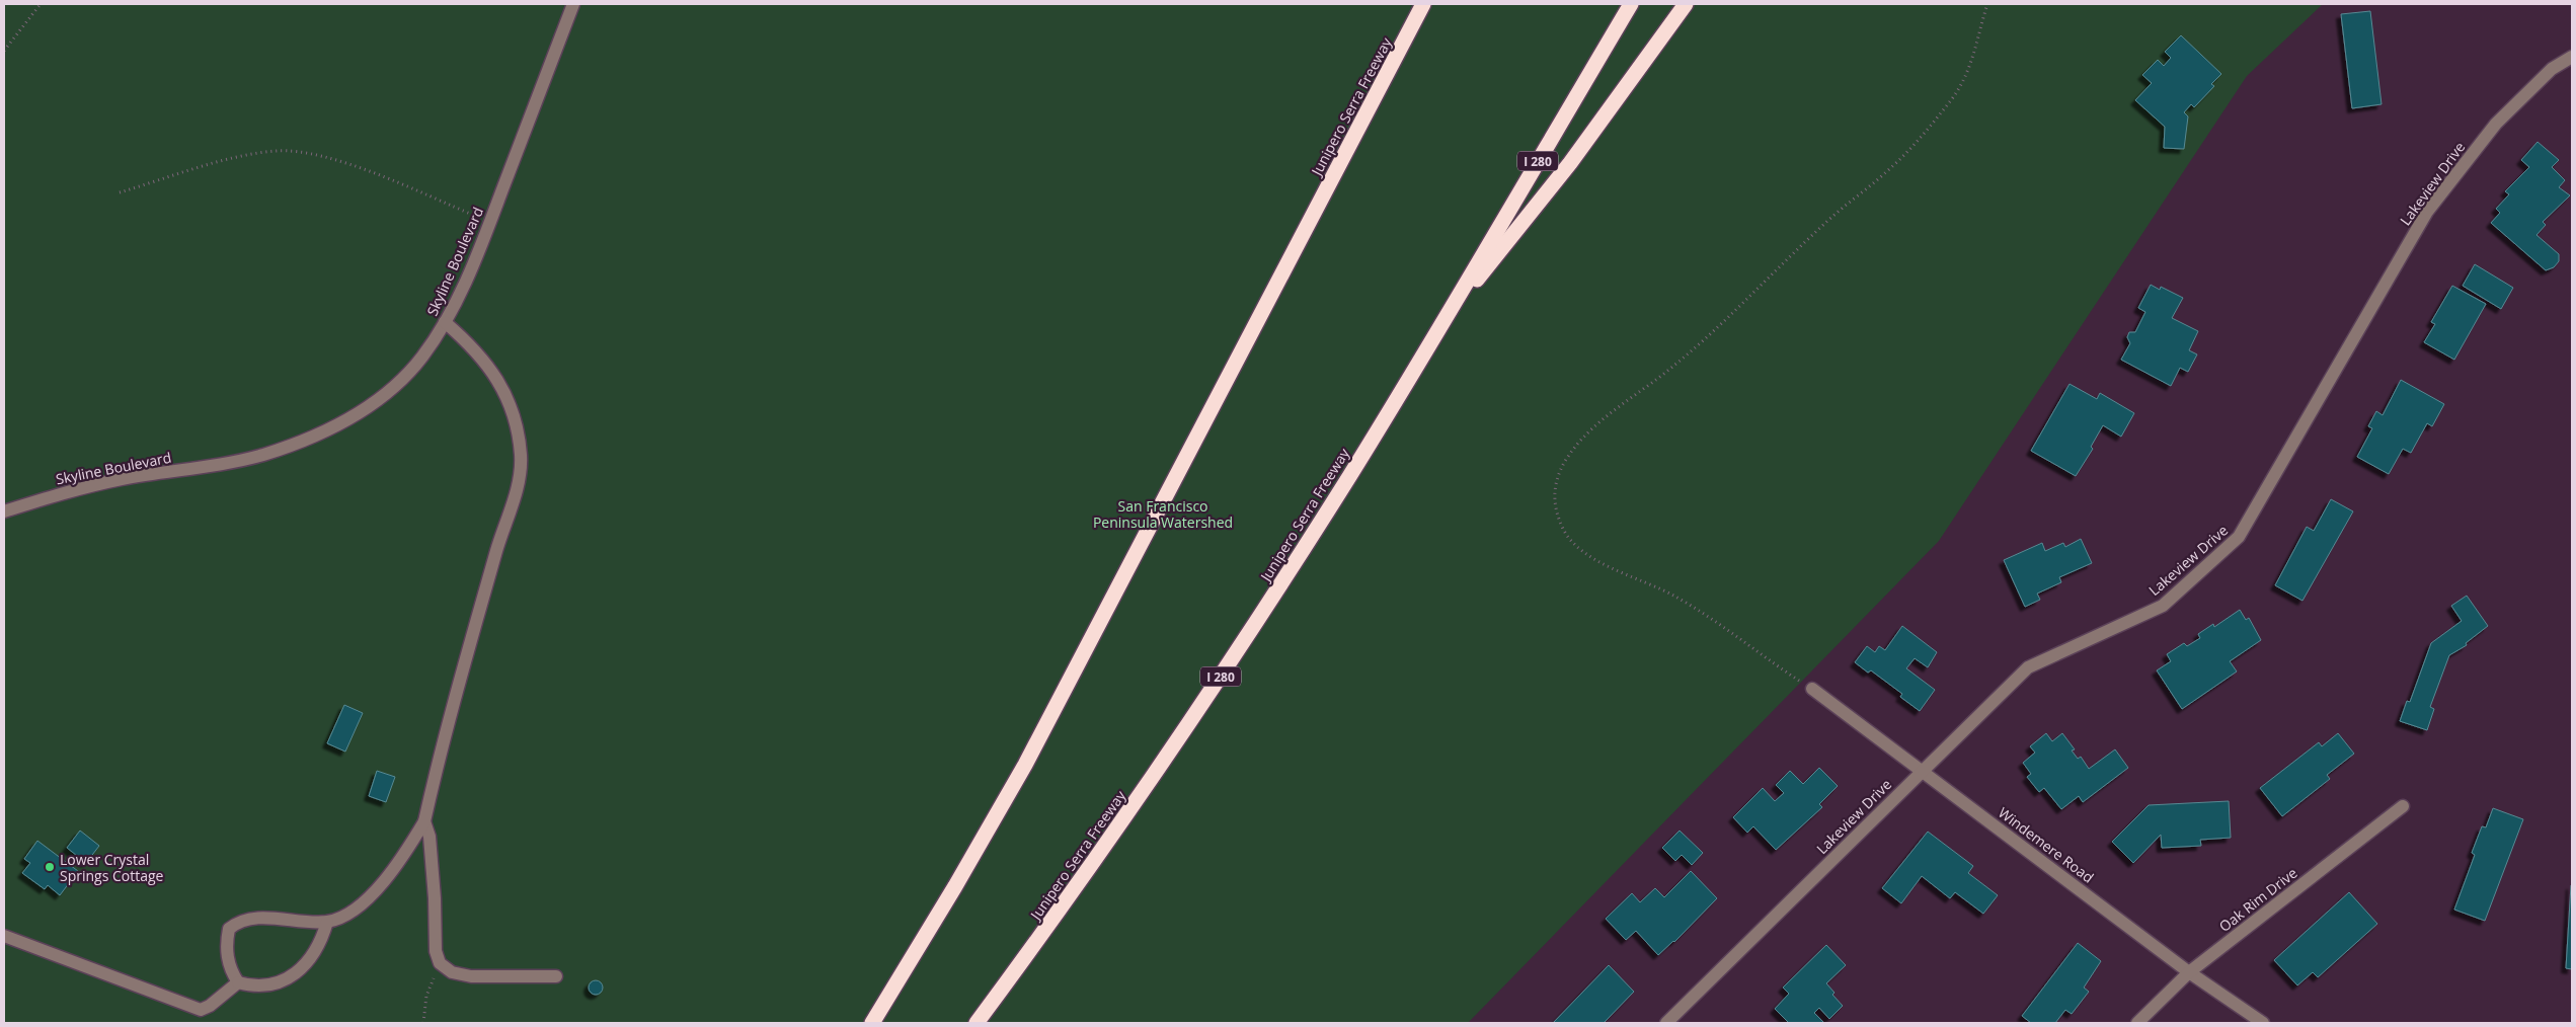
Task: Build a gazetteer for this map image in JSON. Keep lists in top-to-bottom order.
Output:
{
  "streets": {
    "highway": ["Junipero Serra Freeway", "I 280"],
    "street": [
      "Lakeview Drive",
      "Skyline Boulevard",
      "Windemere Road",
      "Oak Rim Drive"
    ]
  },
  "crossings": [
    ["Lakeview Drive", "Windemere Road"],
    ["Windemere Road", "Oak Rim Drive"]
  ],
  "parks": ["San Francisco Peninsula Watershed"],
  "places": ["Lower Crystal Springs Cottage"]
}
